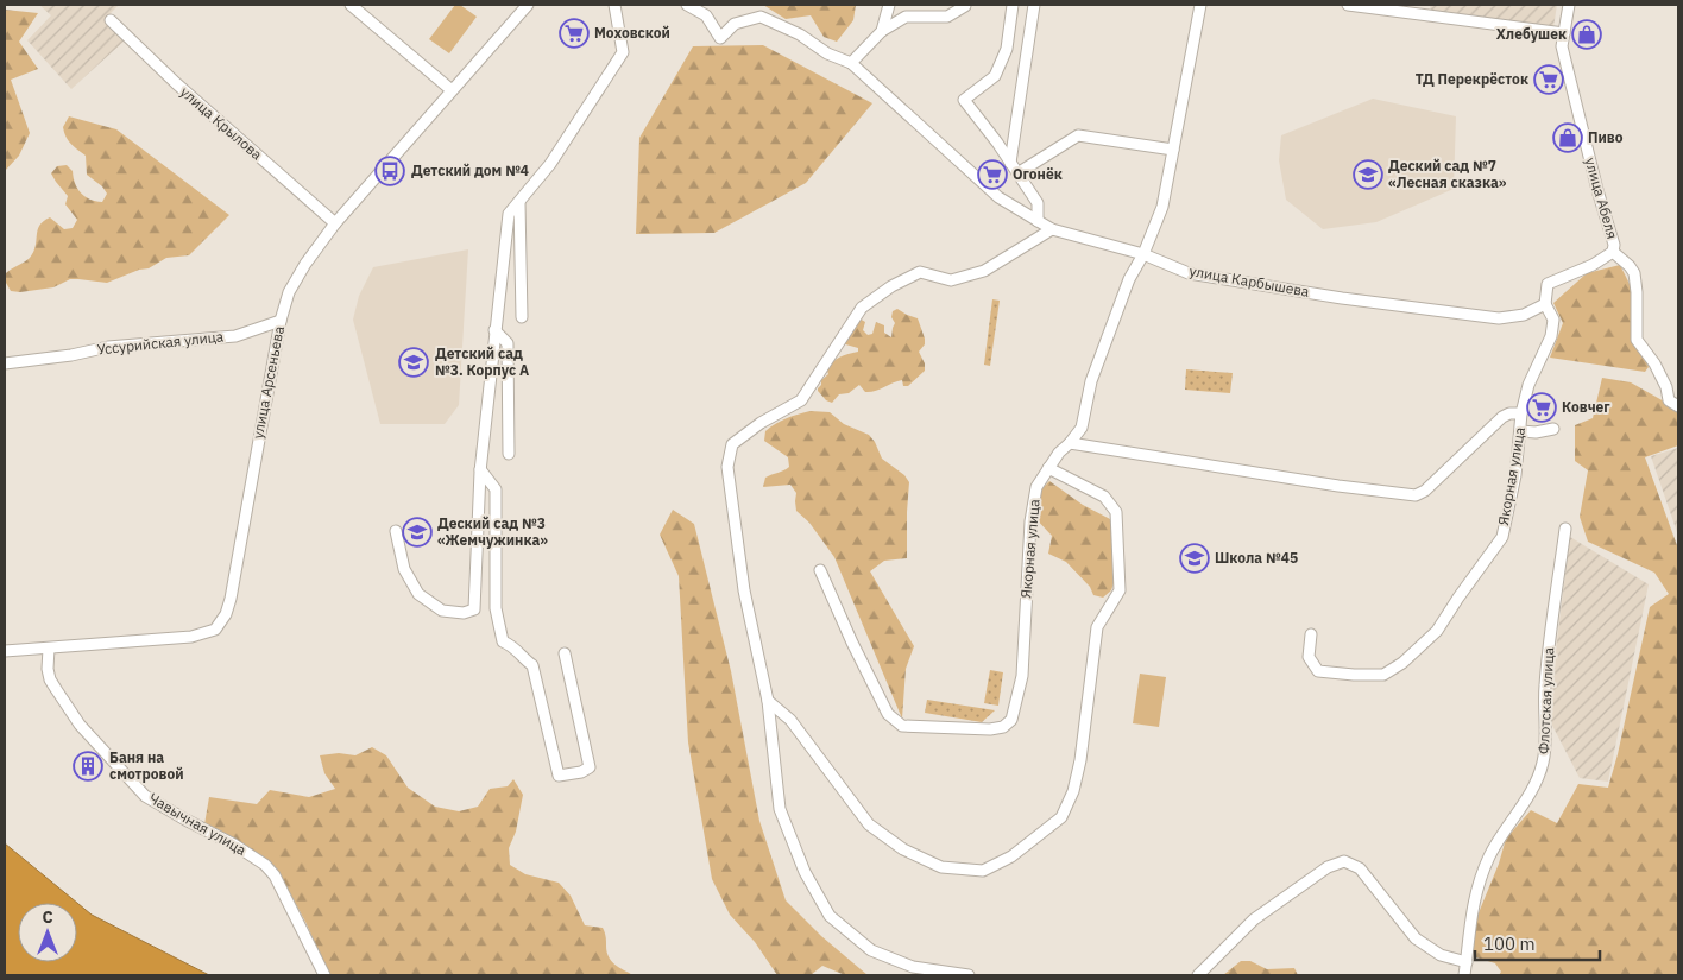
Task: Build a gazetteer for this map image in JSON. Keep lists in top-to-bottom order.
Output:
{
  "streets": {
    "street": [
      "улица Крылова",
      "улица Абеля",
      "улица Карбышева",
      "Уссурийская улица",
      "улица Арсеньева",
      "Якорная улица",
      "Флотская улица",
      "Чавычная улица"
    ]
  },
  "crossings": [
    ["улица Крылова", "улица Арсеньева"],
    ["улица Карбышева", "Якорная улица"],
    ["Уссурийская улица", "улица Арсеньева"],
    ["улица Арсеньева", "Чавычная улица"]
  ],
  "places": {
    "supermarket": [
      "Моховской",
      "ТД Перекрёсток",
      "Огонёк",
      "Ковчег"
    ],
    "shop": ["Хлебушек", "Пиво"],
    "bus stop": ["Детский дом №4"],
    "school or university": [
      "Деский сад №7 «Лесная сказка»",
      "Детский сад №3. Корпус А",
      "Деский сад №3 «Жемчужинка»",
      "Школа №45"
    ],
    "building": ["Баня на смотровой"]
  },
  "scale_bar": "100 m",
  "north": "top"
}
